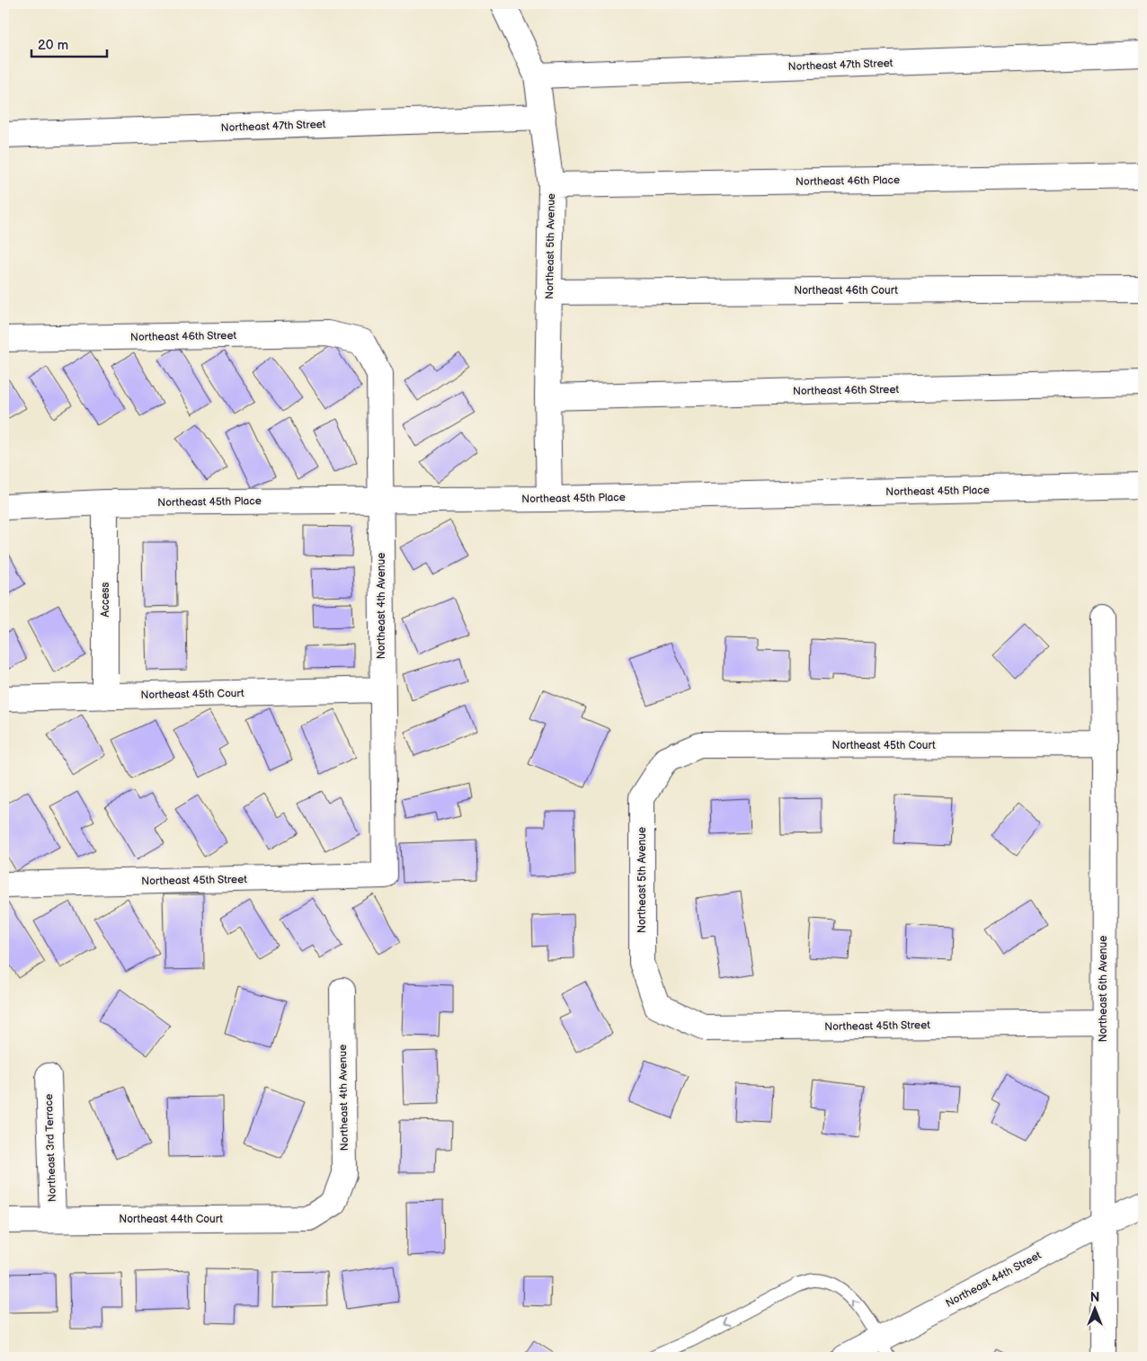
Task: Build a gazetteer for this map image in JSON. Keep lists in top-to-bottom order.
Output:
{
  "streets": {
    "street": [
      "Northeast 47th Street",
      "Northeast 46th Place",
      "Northeast 5th Avenue",
      "Northeast 46th Court",
      "Northeast 46th Street",
      "Northeast 45th Place",
      "Access",
      "Northeast 4th Avenue",
      "Northeast 45th Court",
      "Northeast 45th Street",
      "Northeast 6th Avenue",
      "Northeast 3rd Terrace",
      "Northeast 44th Court",
      "Northeast 44th Street"
    ]
  },
  "crossings": [
    ["Northeast 47th Street", "Northeast 5th Avenue"],
    ["Northeast 46th Place", "Northeast 5th Avenue"],
    ["Northeast 5th Avenue", "Northeast 46th Court"],
    ["Northeast 5th Avenue", "Northeast 46th Street"],
    ["Northeast 5th Avenue", "Northeast 45th Place"],
    ["Northeast 5th Avenue", "Northeast 45th Court"],
    ["Northeast 5th Avenue", "Northeast 45th Street"],
    ["Northeast 46th Street", "Northeast 4th Avenue"],
    ["Northeast 45th Place", "Access"],
    ["Northeast 45th Place", "Northeast 4th Avenue"],
    ["Access", "Northeast 45th Court"],
    ["Northeast 4th Avenue", "Northeast 45th Court"],
    ["Northeast 4th Avenue", "Northeast 45th Street"],
    ["Northeast 4th Avenue", "Northeast 44th Court"],
    ["Northeast 45th Court", "Northeast 6th Avenue"],
    ["Northeast 45th Street", "Northeast 6th Avenue"],
    ["Northeast 6th Avenue", "Northeast 44th Street"],
    ["Northeast 3rd Terrace", "Northeast 44th Court"]
  ],
  "scale_bar": "20 m",
  "north": "top"
}
